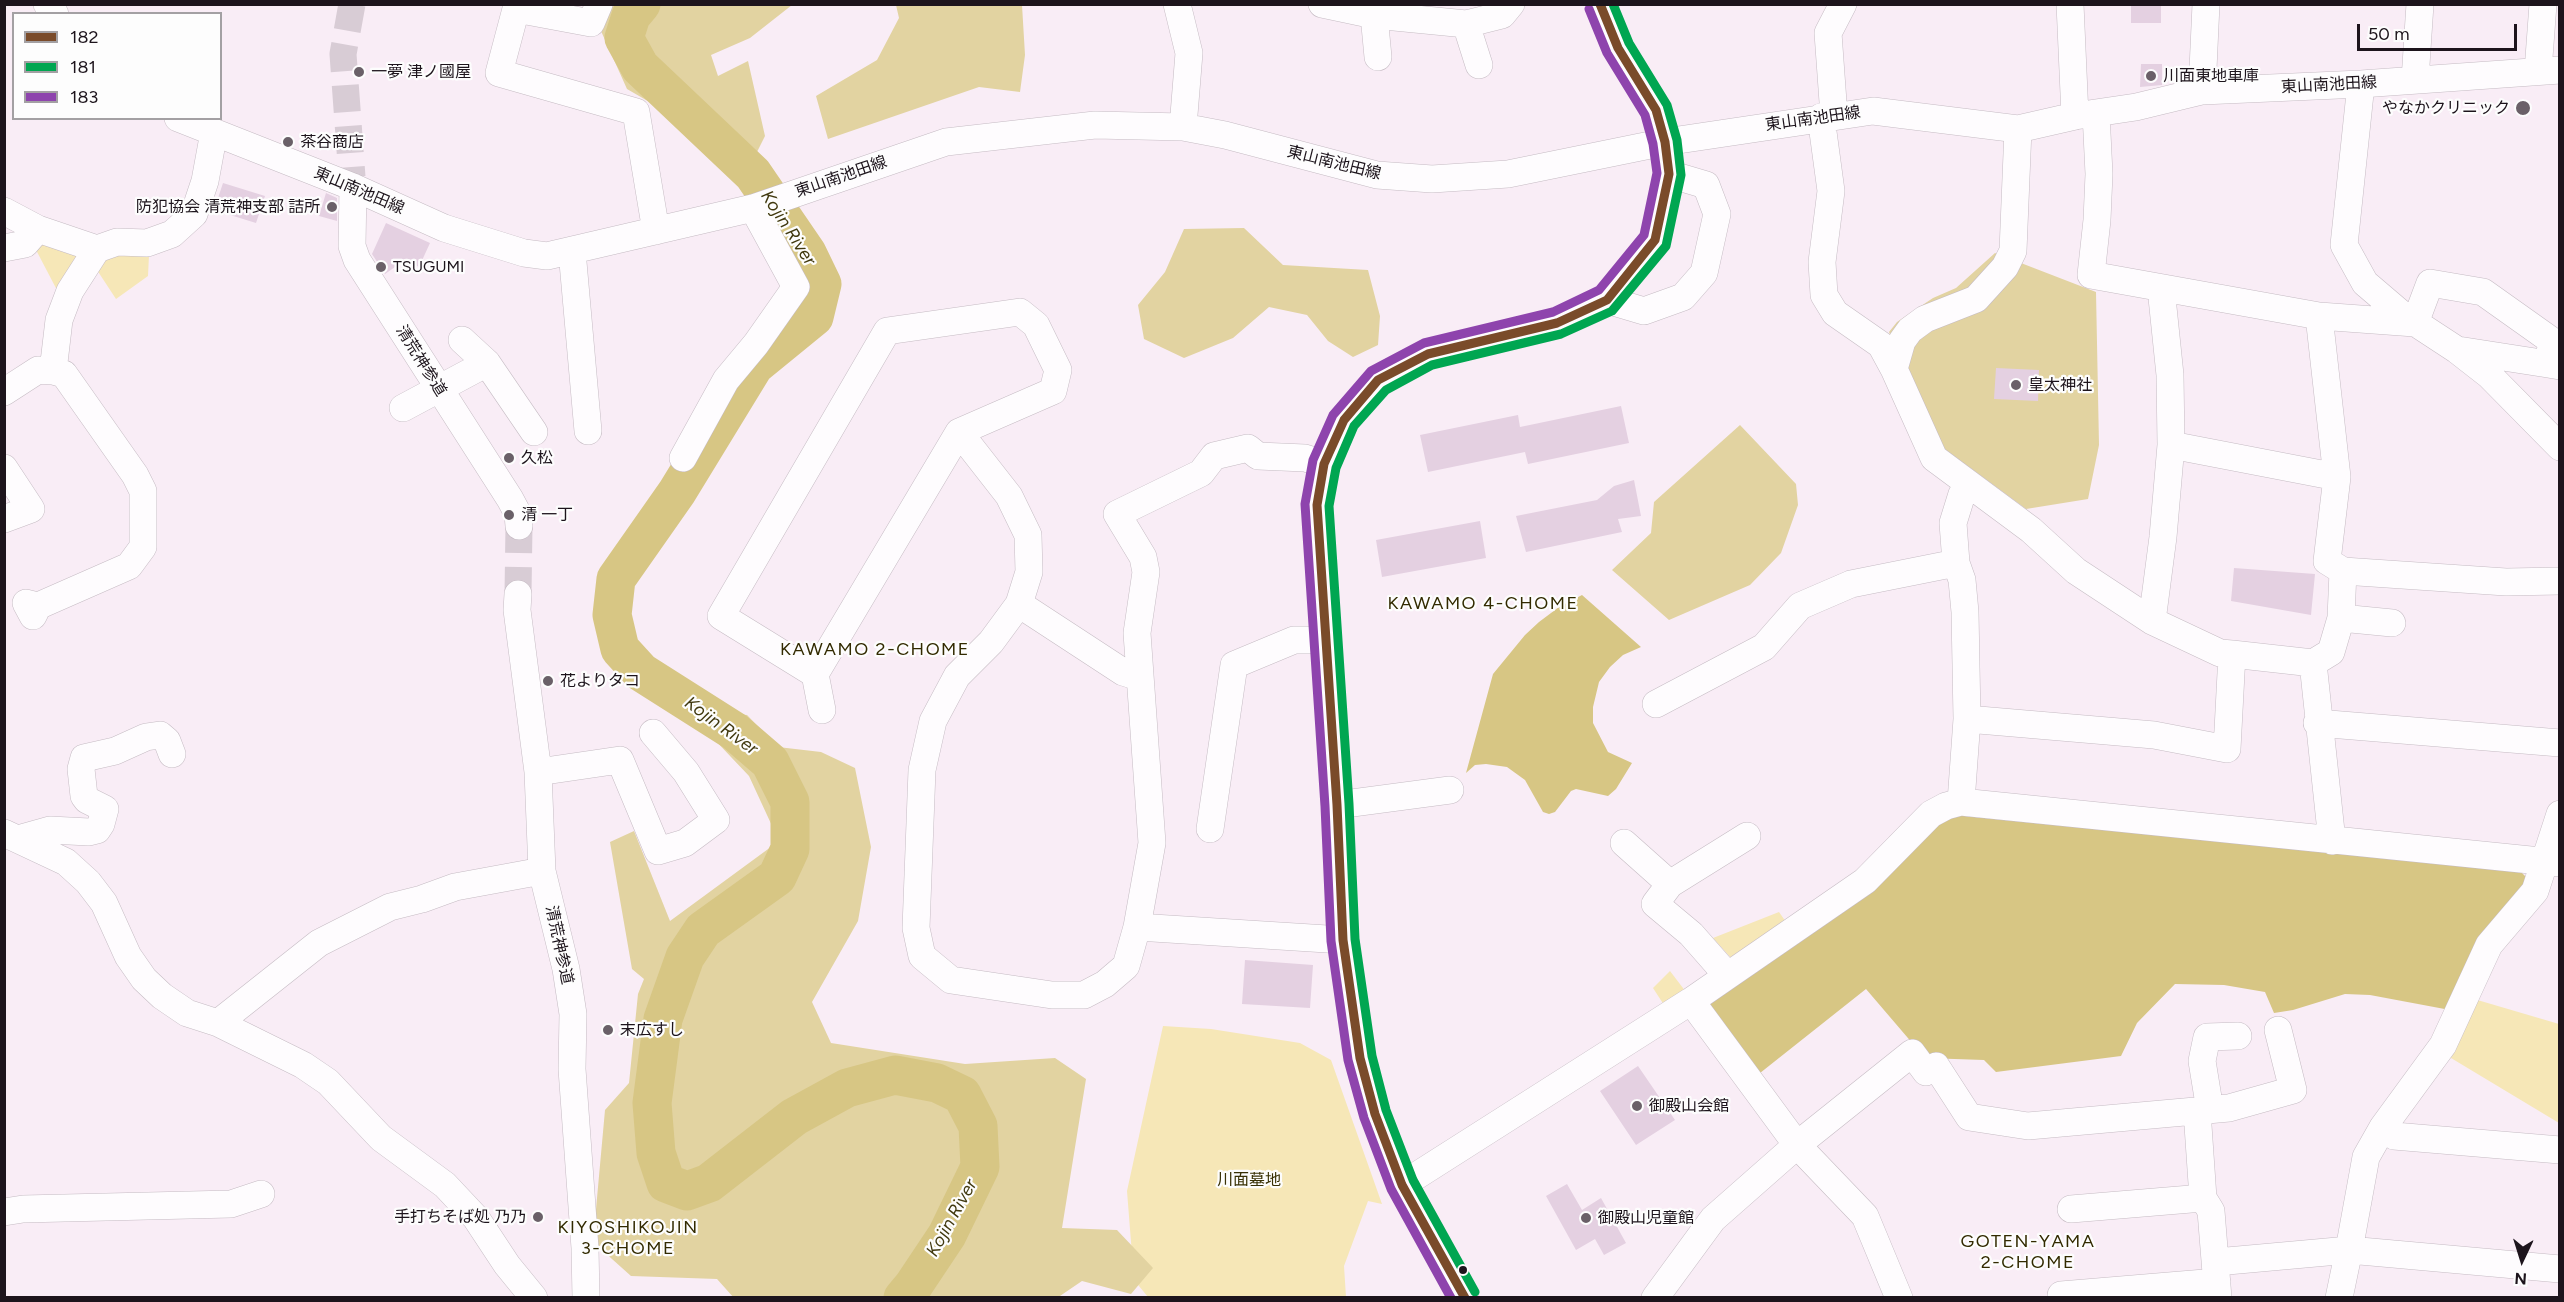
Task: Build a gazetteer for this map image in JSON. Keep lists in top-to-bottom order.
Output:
{
  "streets": {
    "street": ["東山南池田線", "清荒神参道"]
  },
  "crossings": [
    ["東山南池田線", "清荒神参道"]
  ],
  "districts": [
    "KAWAMO 4-CHOME",
    "KAWAMO 2-CHOME",
    "KIYOSHIKOJIN 3-CHOME",
    "GOTEN-YAMA 2-CHOME"
  ],
  "water": ["Kojin River"],
  "parks": ["川面墓地"],
  "places": [
    "一夢 津ノ國屋",
    "川面東地車庫",
    "やなかクリニック",
    "茶谷商店",
    "防犯協会 清荒神支部 詰所",
    "TSUGUMI",
    "皇太神社",
    "久松",
    "清 一丁",
    "花よりタコ",
    "末広すし",
    "御殿山会館",
    "手打ちそば処 乃乃",
    "御殿山児童館"
  ],
  "lines": ["transit line 182", "transit line 181", "transit line 183"],
  "legend": ["182", "181", "183"],
  "scale_bar": "50 m",
  "north": "bottom"
}
